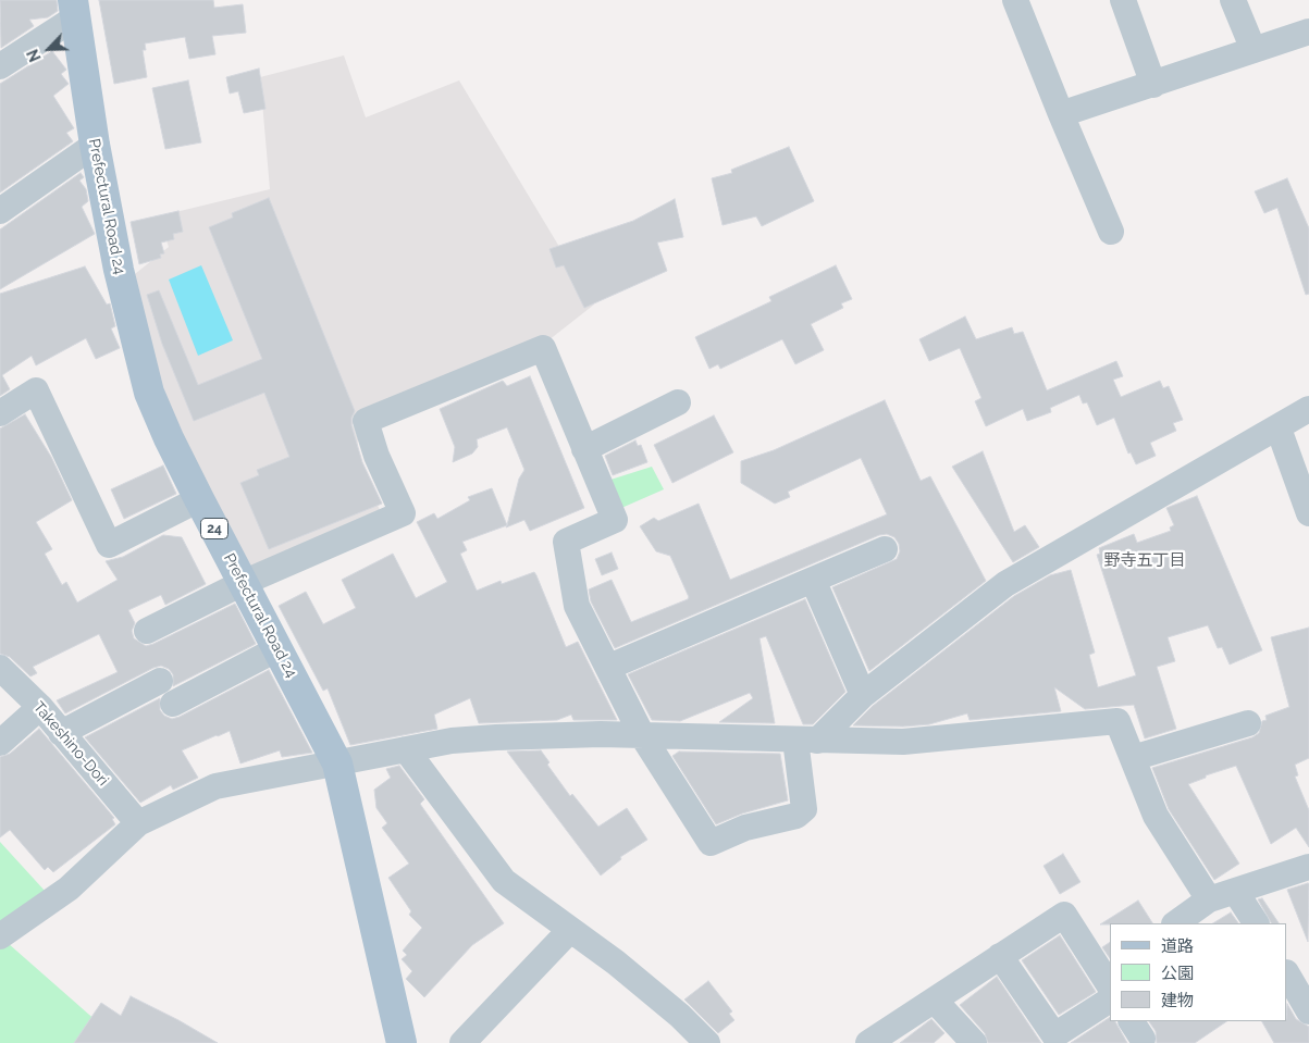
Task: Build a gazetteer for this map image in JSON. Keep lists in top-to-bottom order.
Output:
{
  "streets": {
    "main road": ["Prefectural Road 24", "24"],
    "street": ["Takeshino-Dori"]
  },
  "districts": ["野寺五丁目"],
  "legend": ["道路", "公園", "建物"],
  "north": "bottom left"
}
